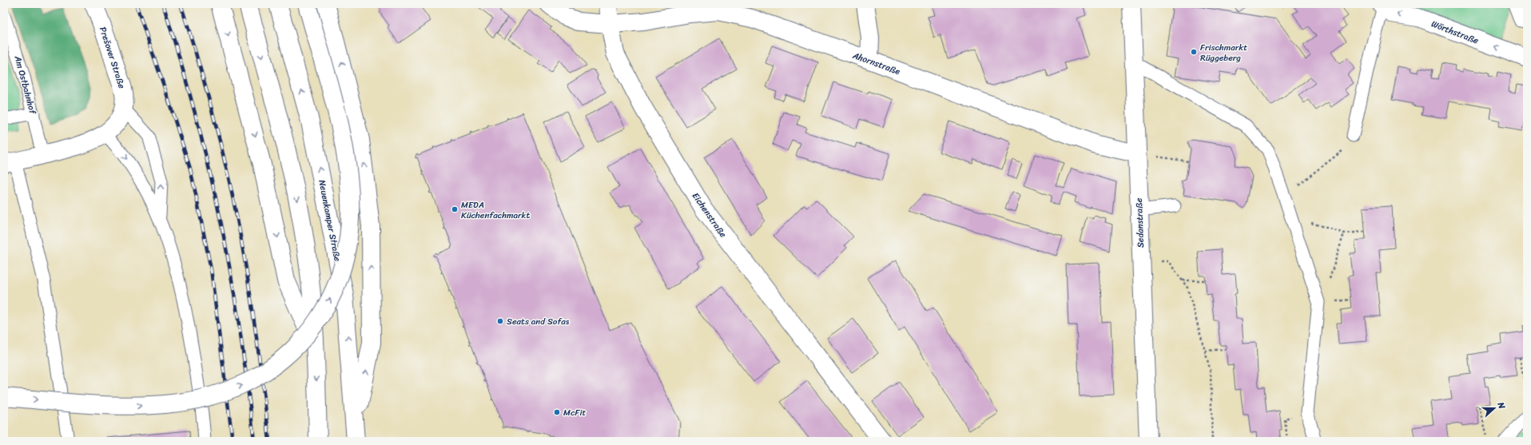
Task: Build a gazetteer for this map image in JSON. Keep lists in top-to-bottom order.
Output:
{
  "streets": {
    "main road": [
      "Wörthstraße",
      "Prešover Straße",
      "Ahornstraße",
      "Eichenstraße",
      "Neuenkamper Straße",
      "Sedanstraße"
    ],
    "lane": ["Am Ostbahnhof"]
  },
  "crossings": [
    ["Prešover Straße", "Am Ostbahnhof"],
    ["Ahornstraße", "Eichenstraße"],
    ["Ahornstraße", "Sedanstraße"]
  ],
  "one_way": ["Wörthstraße"],
  "places": [
    "Frischmarkt Rüggeberg",
    "MEDA Küchenfachmarkt",
    "Seats and Sofas",
    "McFit"
  ],
  "north": "right"
}
